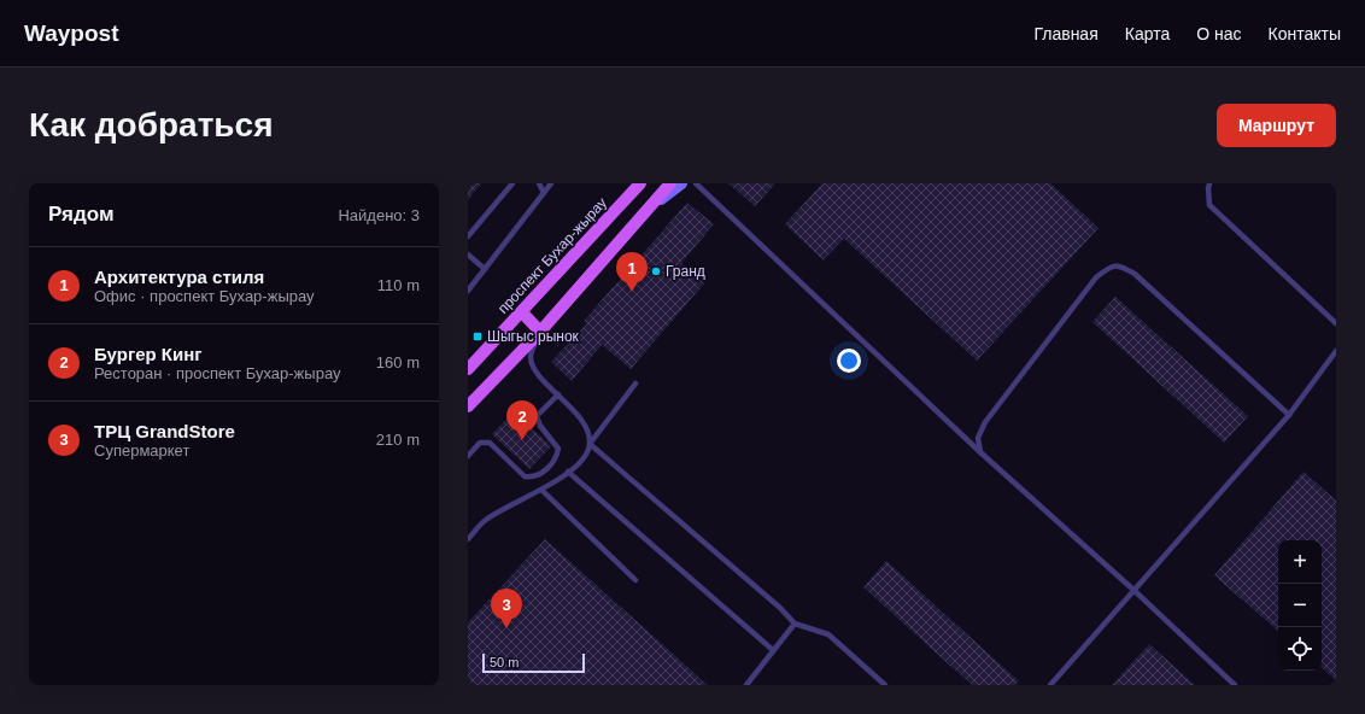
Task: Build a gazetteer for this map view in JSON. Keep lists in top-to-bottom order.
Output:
{
  "streets": {
    "main road": ["проспект Бухар-жырау"]
  },
  "places": {
    "other": ["Гранд"],
    "transit": ["Шыгыс рынок"]
  },
  "scale_bar": "50 m",
  "page": {
    "header": "Waypost",
    "nav": [
      "Главная",
      "Карта",
      "О нас",
      "Контакты"
    ],
    "buttons": "Маршрут",
    "title": "Как добраться",
    "heading": ["Рядом", "Найдено: 3"],
    "list": [
      {
        "mark": "1",
        "name": "Архитектура стиля",
        "note": "Офис · проспект Бухар-жырау",
        "value": "110 m"
      },
      {
        "mark": "2",
        "name": "Бургер Кинг",
        "note": "Ресторан · проспект Бухар-жырау",
        "value": "160 m"
      },
      {
        "mark": "3",
        "name": "ТРЦ GrandStore",
        "note": "Супермаркет",
        "value": "210 m"
      }
    ],
    "pins": ["1", "2", "3"],
    "map_buttons": ["+", "−"],
    "scale": "50 m"
  }
}
